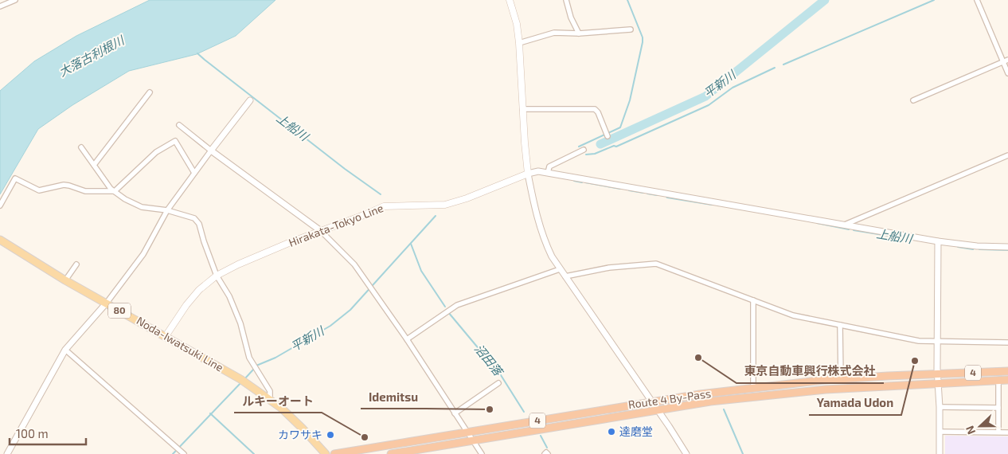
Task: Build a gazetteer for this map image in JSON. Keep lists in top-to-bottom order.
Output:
{
  "streets": {
    "highway": ["4", "Route 4 By-Pass"],
    "main road": ["Hirakata-Tokyo Line", "80", "Noda-Iwatsuki Line"]
  },
  "crossings": [
    ["Hirakata-Tokyo Line", "Noda-Iwatsuki Line"]
  ],
  "water": [
    "大落古利根川",
    "平新川",
    "上船川",
    "沼田落"
  ],
  "places": [
    "東京自動車興行株式会社",
    "Yamada Udon",
    "Idemitsu",
    "達磨堂",
    "カワサキ",
    "ルキーオート"
  ],
  "scale_bar": "100 m",
  "north": "left"
}
